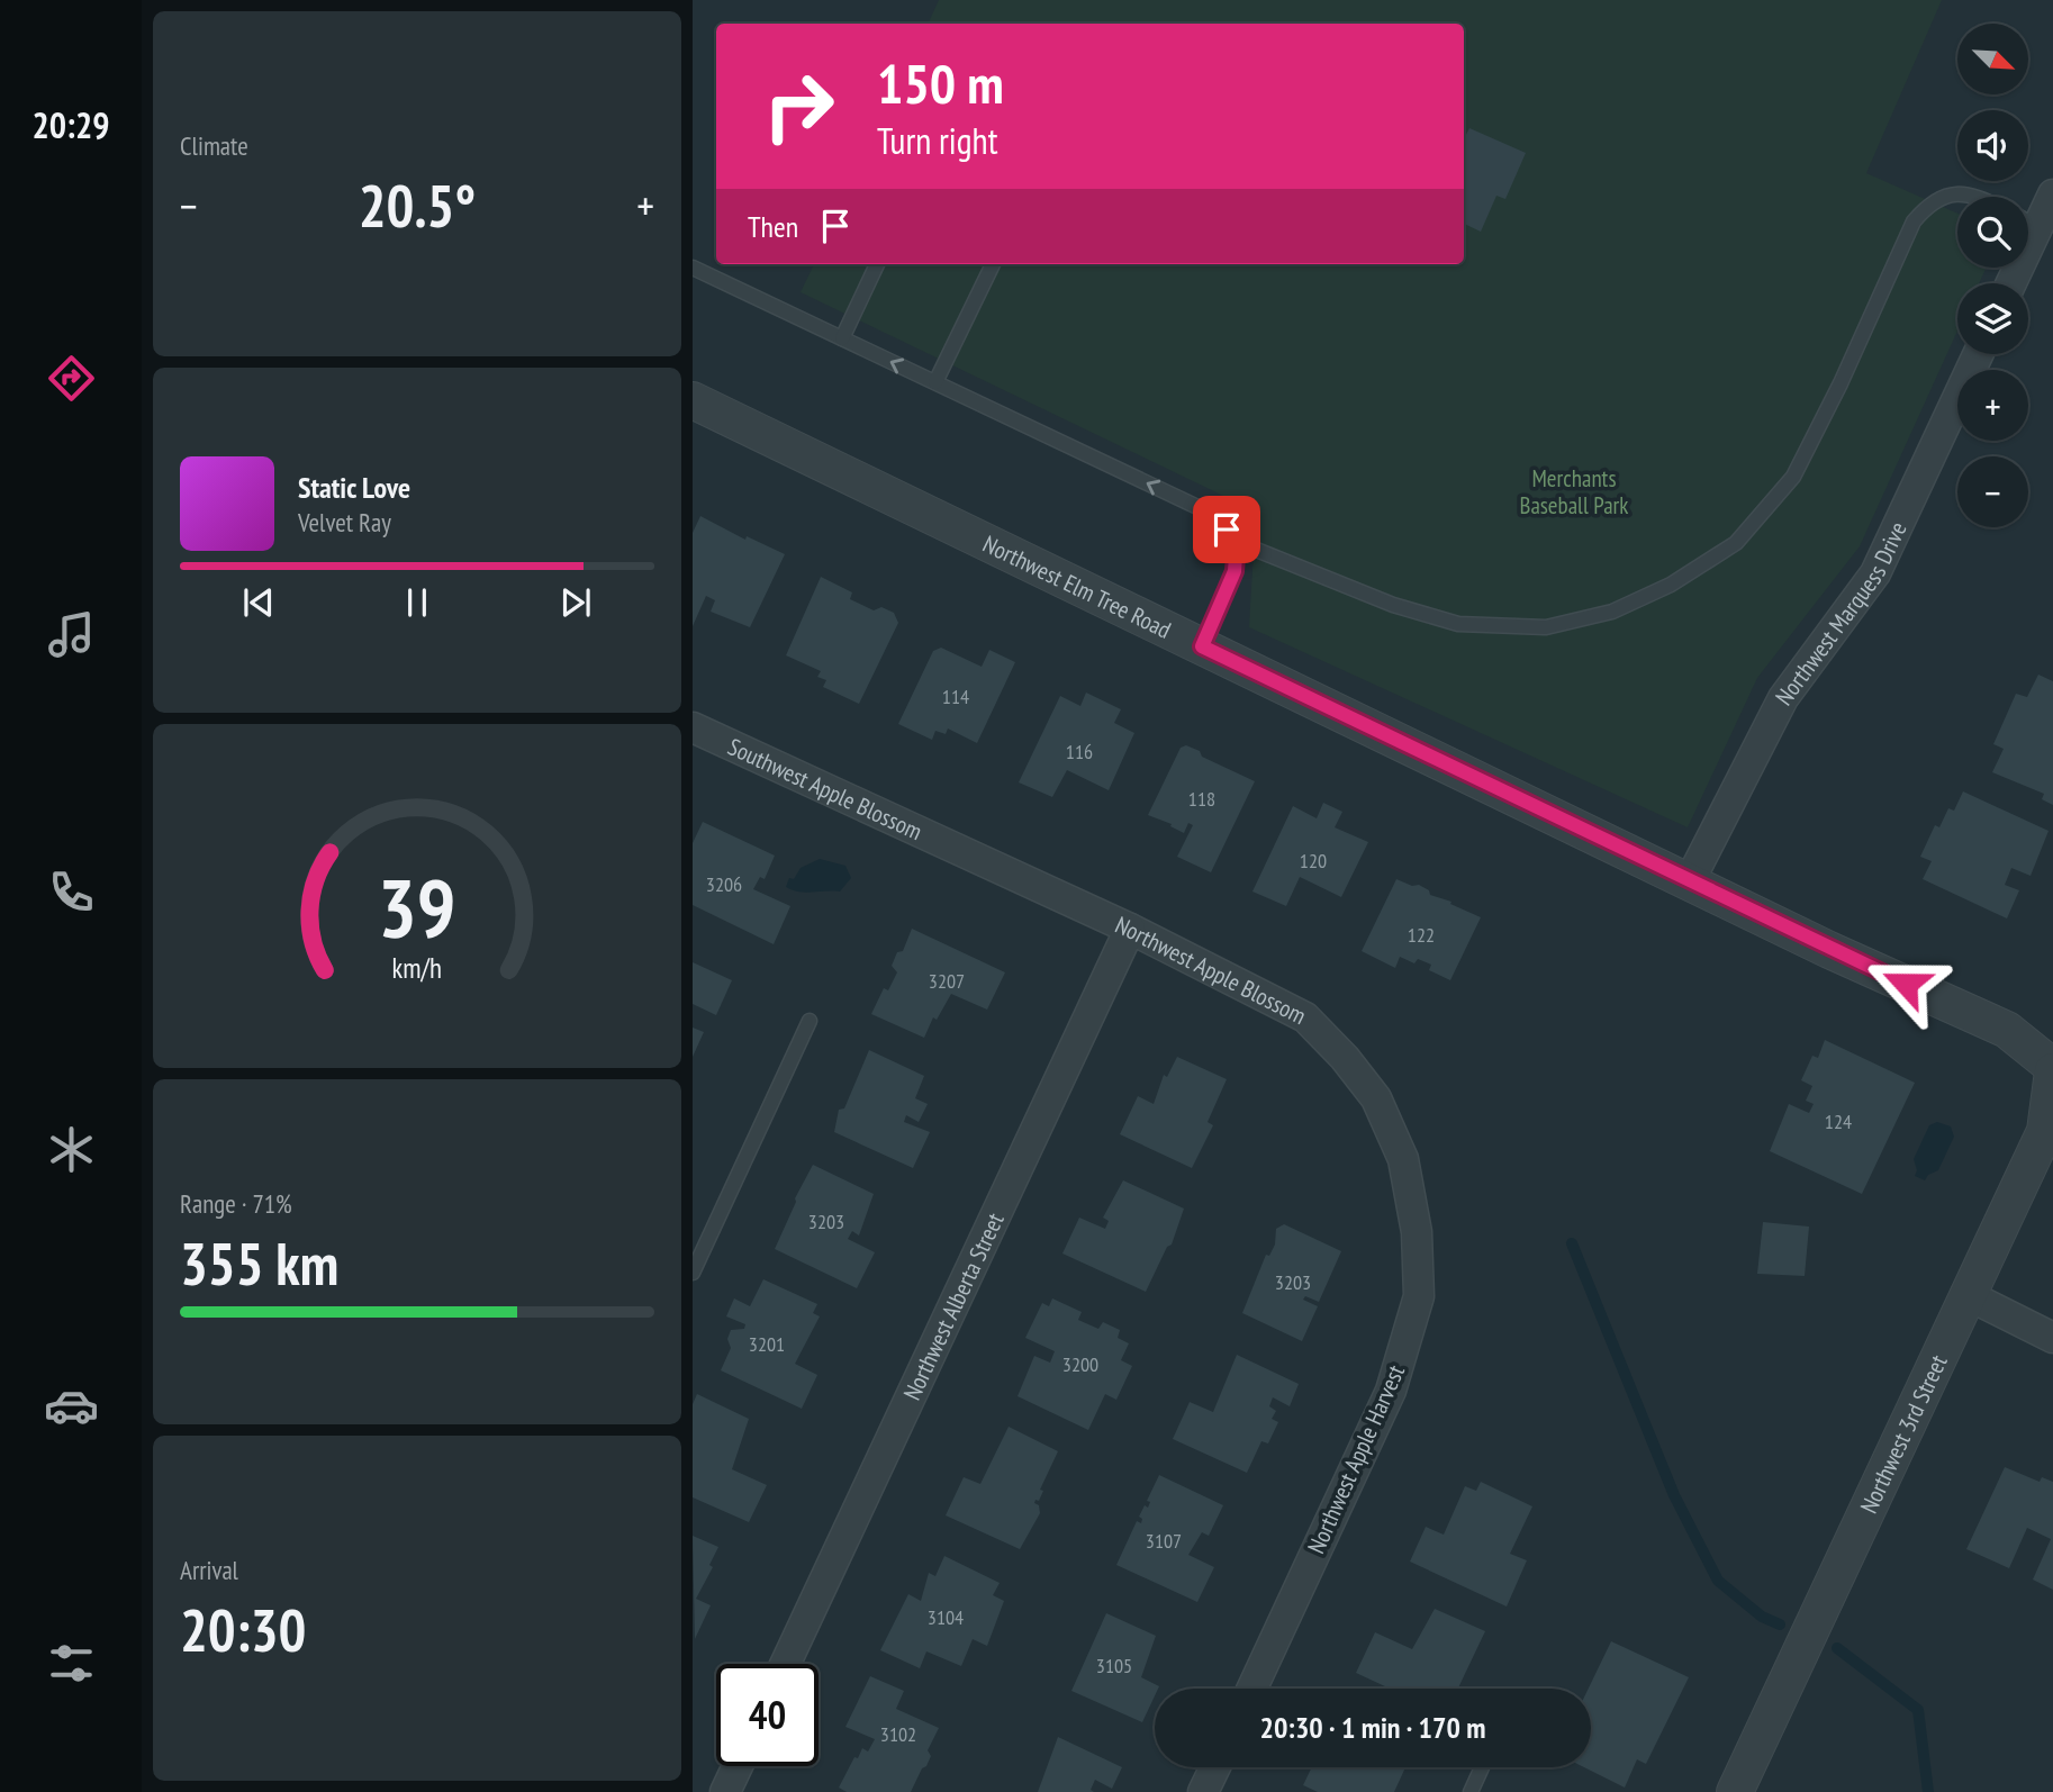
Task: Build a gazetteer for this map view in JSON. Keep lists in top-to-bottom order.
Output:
{
  "streets": {
    "street": [
      "Northwest Elm Tree Road",
      "Northwest Marquess Drive",
      "Southwest Apple Blossom",
      "Northwest Apple Blossom",
      "Northwest Alberta Street",
      "Northwest 3rd Street",
      "Northwest Apple Harvest"
    ]
  },
  "crossings": [
    ["Northwest Elm Tree Road", "Northwest Marquess Drive"],
    ["Northwest Elm Tree Road", "Northwest 3rd Street"],
    ["Southwest Apple Blossom", "Northwest Apple Blossom"],
    ["Northwest Apple Blossom", "Northwest Alberta Street"],
    ["Northwest Apple Blossom", "Northwest Apple Harvest"]
  ],
  "parks": ["Merchants Baseball Park"],
  "house_numbers": [
    "114",
    "116",
    "118",
    "120",
    "3206",
    "122",
    "3207",
    "124",
    "3203",
    "3203",
    "3201",
    "3200",
    "3107",
    "3104",
    "3105",
    "3102"
  ],
  "north": "bottom right",
  "page": {
    "tabs": "20:29",
    "tile": [
      "Climate",
      ["Range · 71%", "355 km"],
      ["Arrival", "20:30"]
    ],
    "map_buttons": ["+", "−"],
    "turn": ["150 m", "Turn right"],
    "heat": ["−", "20.5°", "+"],
    "then": "Then",
    "song": ["Static Love", "Velvet Ray"],
    "limit": "40",
    "trip": "20:30 · 1 min · 170 m",
    "gauge": ["39", "km/h"]
  }
}
